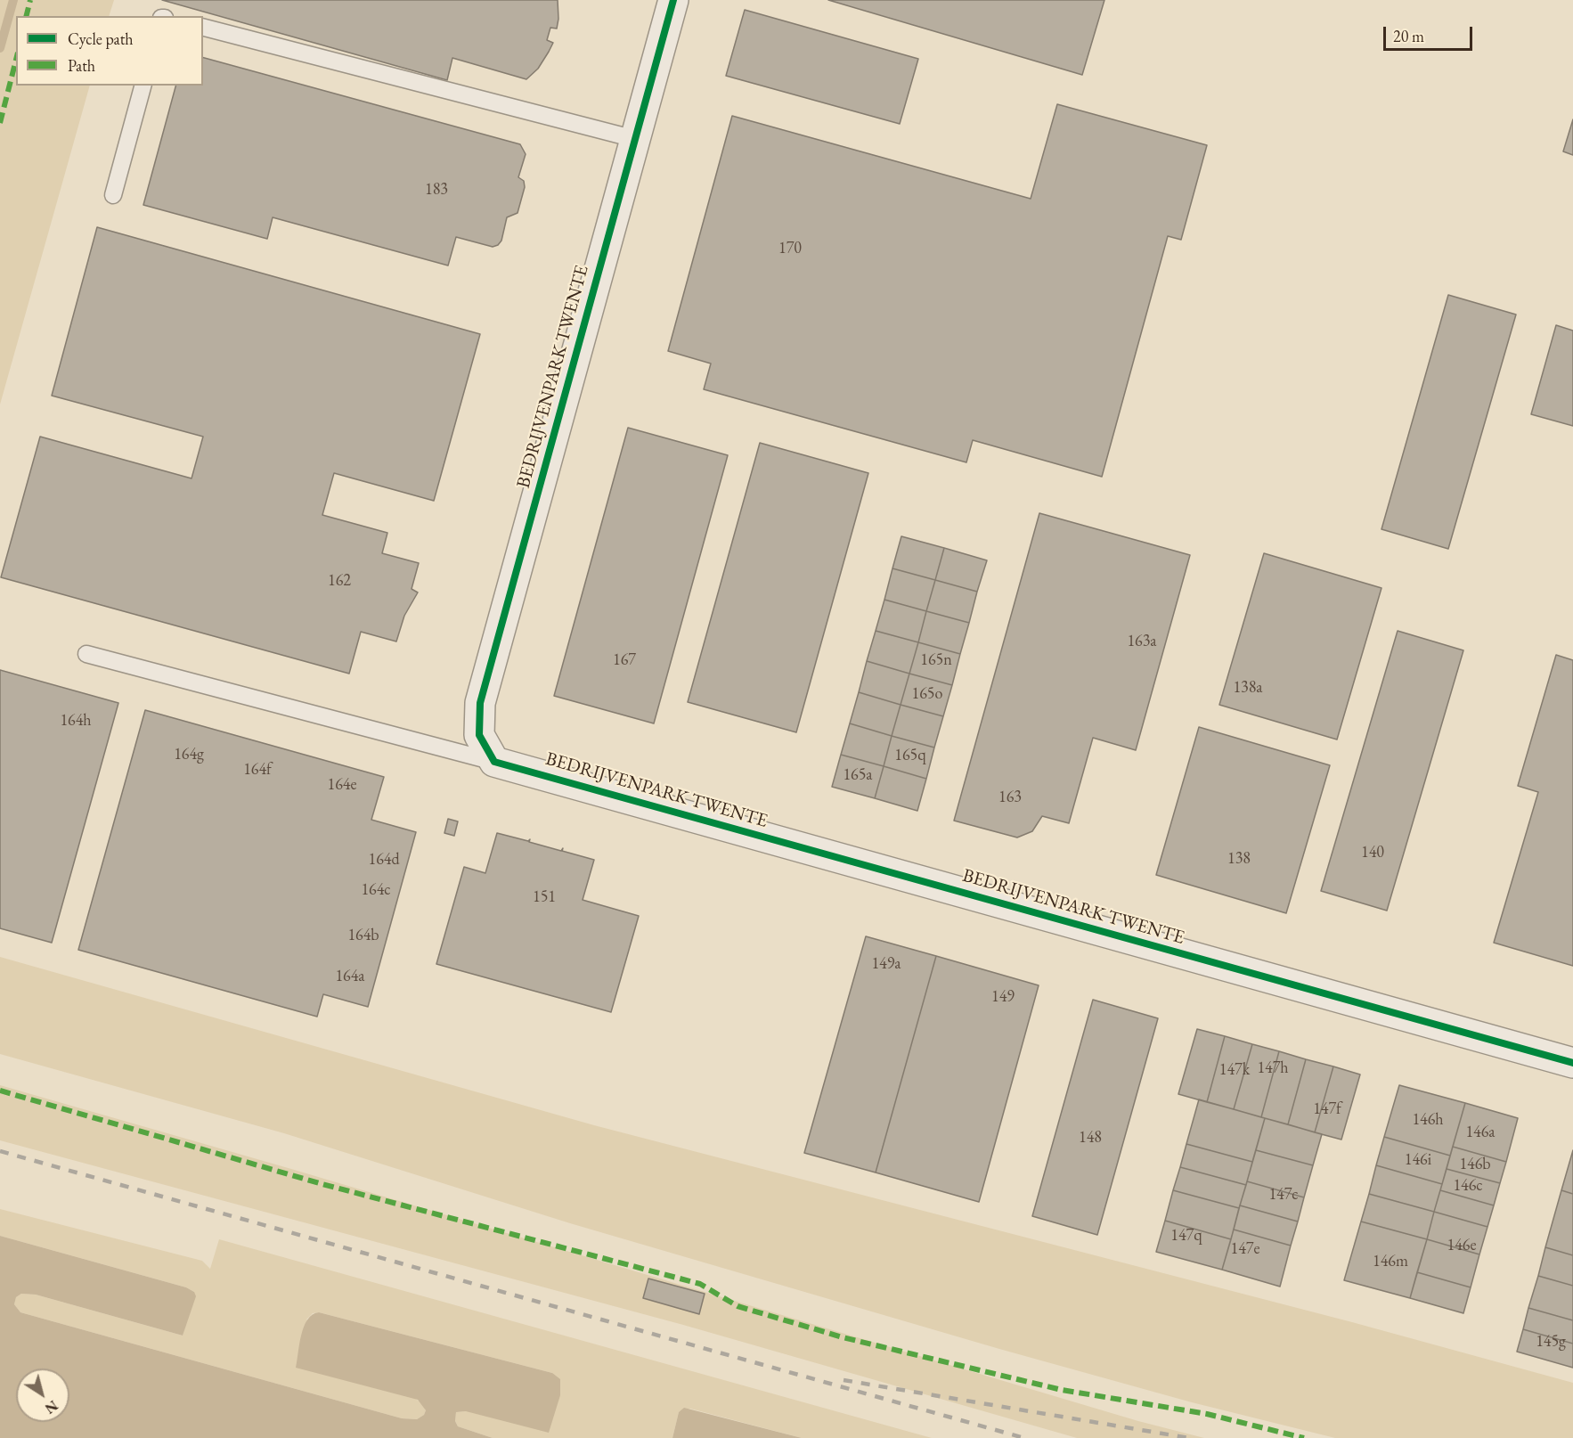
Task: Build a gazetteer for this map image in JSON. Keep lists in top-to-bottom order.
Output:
{
  "streets": {
    "street": ["BEDRIJVENPARK TWENTE"]
  },
  "house_numbers": [
    "183",
    "170",
    "162",
    "163a",
    "167",
    "165n",
    "138a",
    "165o",
    "164h",
    "164g",
    "165q",
    "164f",
    "165a",
    "164e",
    "163",
    "140",
    "138",
    "164d",
    "164c",
    "151",
    "164b",
    "149a",
    "164a",
    "149",
    "147h",
    "147k",
    "147f",
    "146h",
    "146a",
    "148",
    "146i",
    "146b",
    "146c",
    "147c",
    "147q",
    "146e",
    "147e",
    "146m",
    "145g"
  ],
  "legend": ["Cycle path", "Path"],
  "scale_bar": "20 m",
  "north": "bottom right"
}
